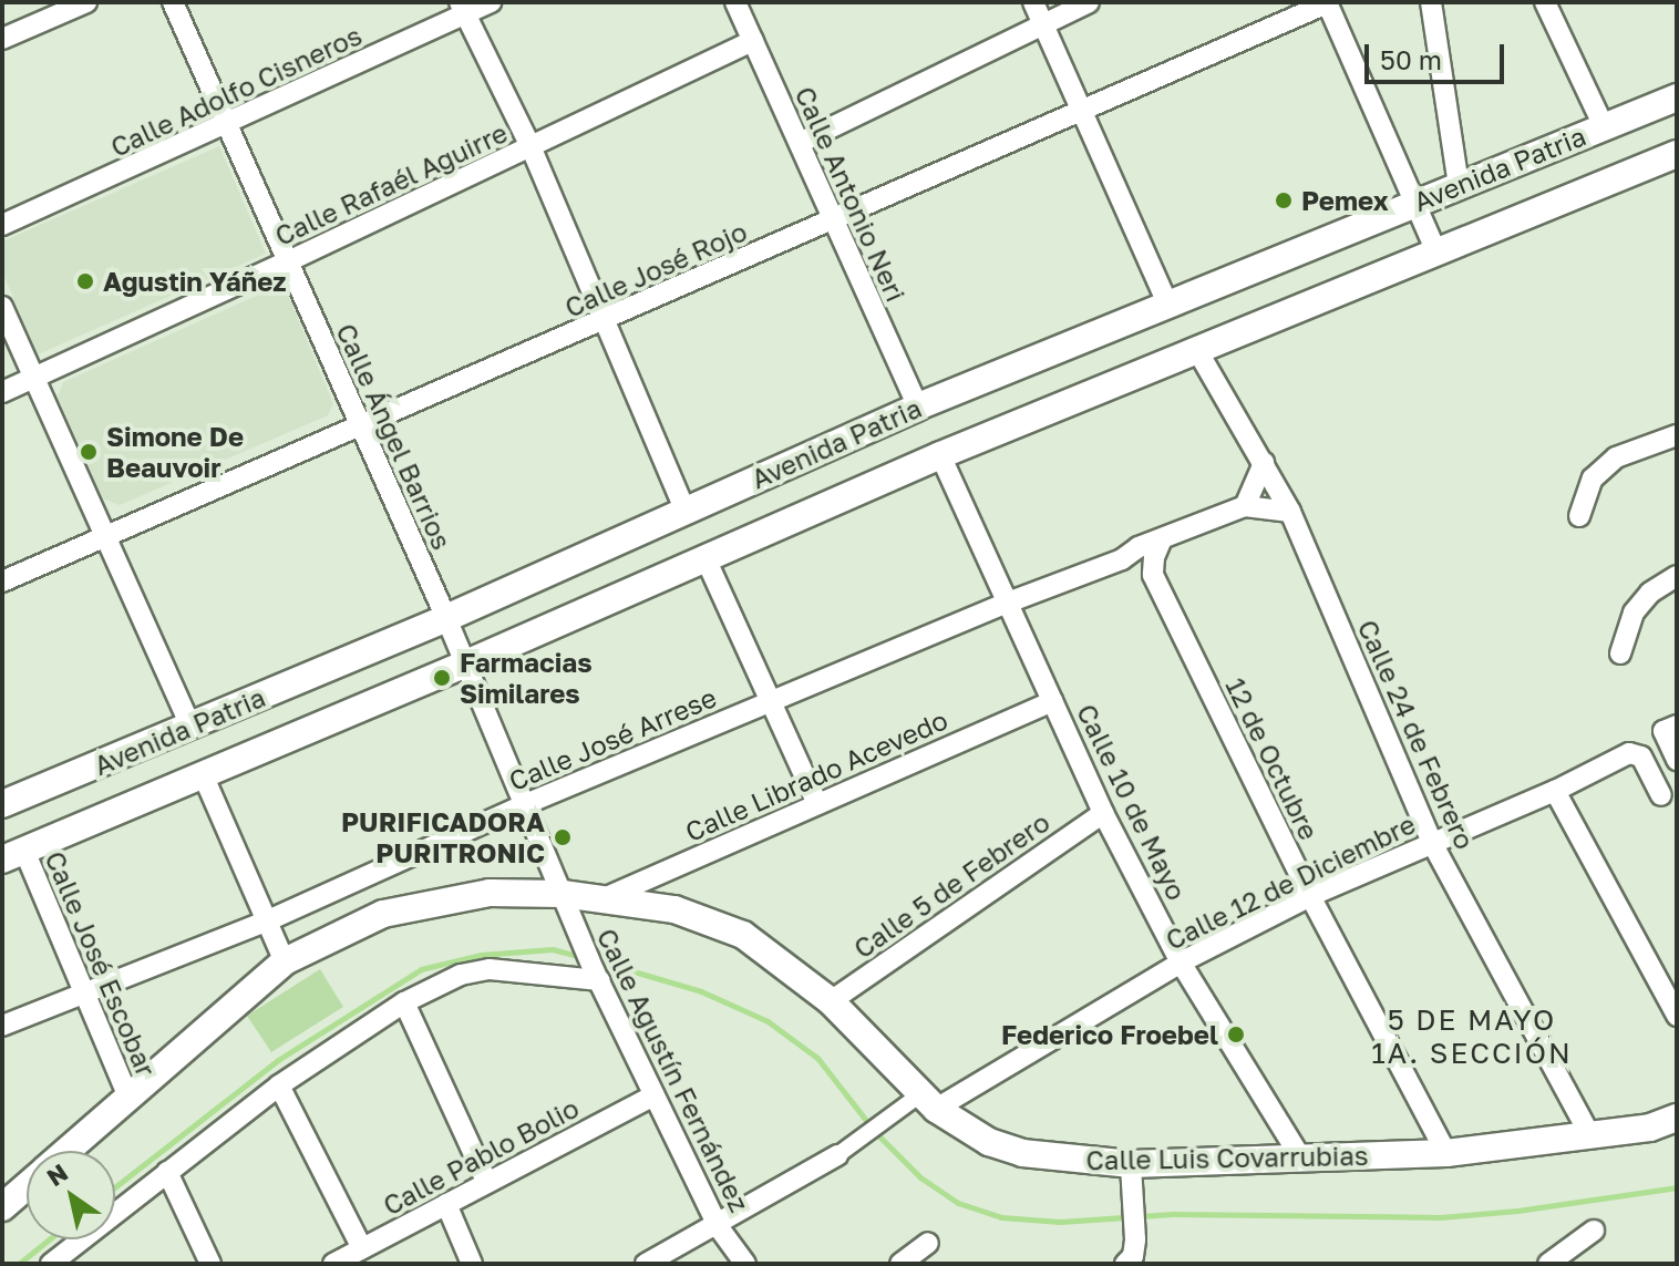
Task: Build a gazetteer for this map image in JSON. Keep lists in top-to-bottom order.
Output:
{
  "streets": {
    "street": [
      "Calle Adolfo Cisneros",
      "Avenida Patria",
      "Calle Rafaél Aguirre",
      "Calle Antonio Neri",
      "Calle José Rojo",
      "Calle Ángel Barrios",
      "Calle 24 de Febrero",
      "Calle José Arrese",
      "12 de Octubre",
      "Calle Librado Acevedo",
      "Calle 10 de Mayo",
      "Calle 12 de Diciembre",
      "Calle 5 de Febrero",
      "Calle José Escobar",
      "Calle Agustín Fernández",
      "Calle Pablo Bolio",
      "Calle Luis Covarrubias"
    ]
  },
  "crossings": [
    ["Calle Adolfo Cisneros", "Calle Ángel Barrios"],
    ["Avenida Patria", "Calle Antonio Neri"],
    ["Avenida Patria", "Calle Ángel Barrios"],
    ["Avenida Patria", "Calle 24 de Febrero"],
    ["Avenida Patria", "Calle 10 de Mayo"],
    ["Avenida Patria", "Calle José Escobar"],
    ["Calle Rafaél Aguirre", "Calle Antonio Neri"],
    ["Calle Rafaél Aguirre", "Calle Ángel Barrios"],
    ["Calle Antonio Neri", "Calle José Rojo"],
    ["Calle José Rojo", "Calle Ángel Barrios"],
    ["Calle Ángel Barrios", "Calle José Arrese"],
    ["Calle Ángel Barrios", "Calle Agustín Fernández"],
    ["Calle Ángel Barrios", "Calle Luis Covarrubias"],
    ["Calle 24 de Febrero", "Calle José Arrese"],
    ["Calle 24 de Febrero", "Calle 12 de Diciembre"],
    ["Calle 24 de Febrero", "Calle Luis Covarrubias"],
    ["Calle José Arrese", "Calle 10 de Mayo"],
    ["Calle José Arrese", "Calle José Escobar"],
    ["12 de Octubre", "Calle 12 de Diciembre"],
    ["12 de Octubre", "Calle Luis Covarrubias"],
    ["Calle Librado Acevedo", "Calle 10 de Mayo"],
    ["Calle Librado Acevedo", "Calle Luis Covarrubias"],
    ["Calle 10 de Mayo", "Calle 12 de Diciembre"],
    ["Calle 10 de Mayo", "Calle 5 de Febrero"],
    ["Calle 10 de Mayo", "Calle Luis Covarrubias"],
    ["Calle 12 de Diciembre", "Calle Luis Covarrubias"],
    ["Calle 5 de Febrero", "Calle Luis Covarrubias"],
    ["Calle José Escobar", "Calle Luis Covarrubias"],
    ["Calle Agustín Fernández", "Calle Pablo Bolio"],
    ["Calle Agustín Fernández", "Calle Luis Covarrubias"]
  ],
  "districts": ["5 DE MAYO 1A. SECCIÓN"],
  "places": [
    "Pemex",
    "Agustin Yáñez",
    "Simone De Beauvoir",
    "Farmacias Similares",
    "PURIFICADORA PURITRONIC",
    "Federico Froebel"
  ],
  "scale_bar": "50 m",
  "north": "top left"
}
